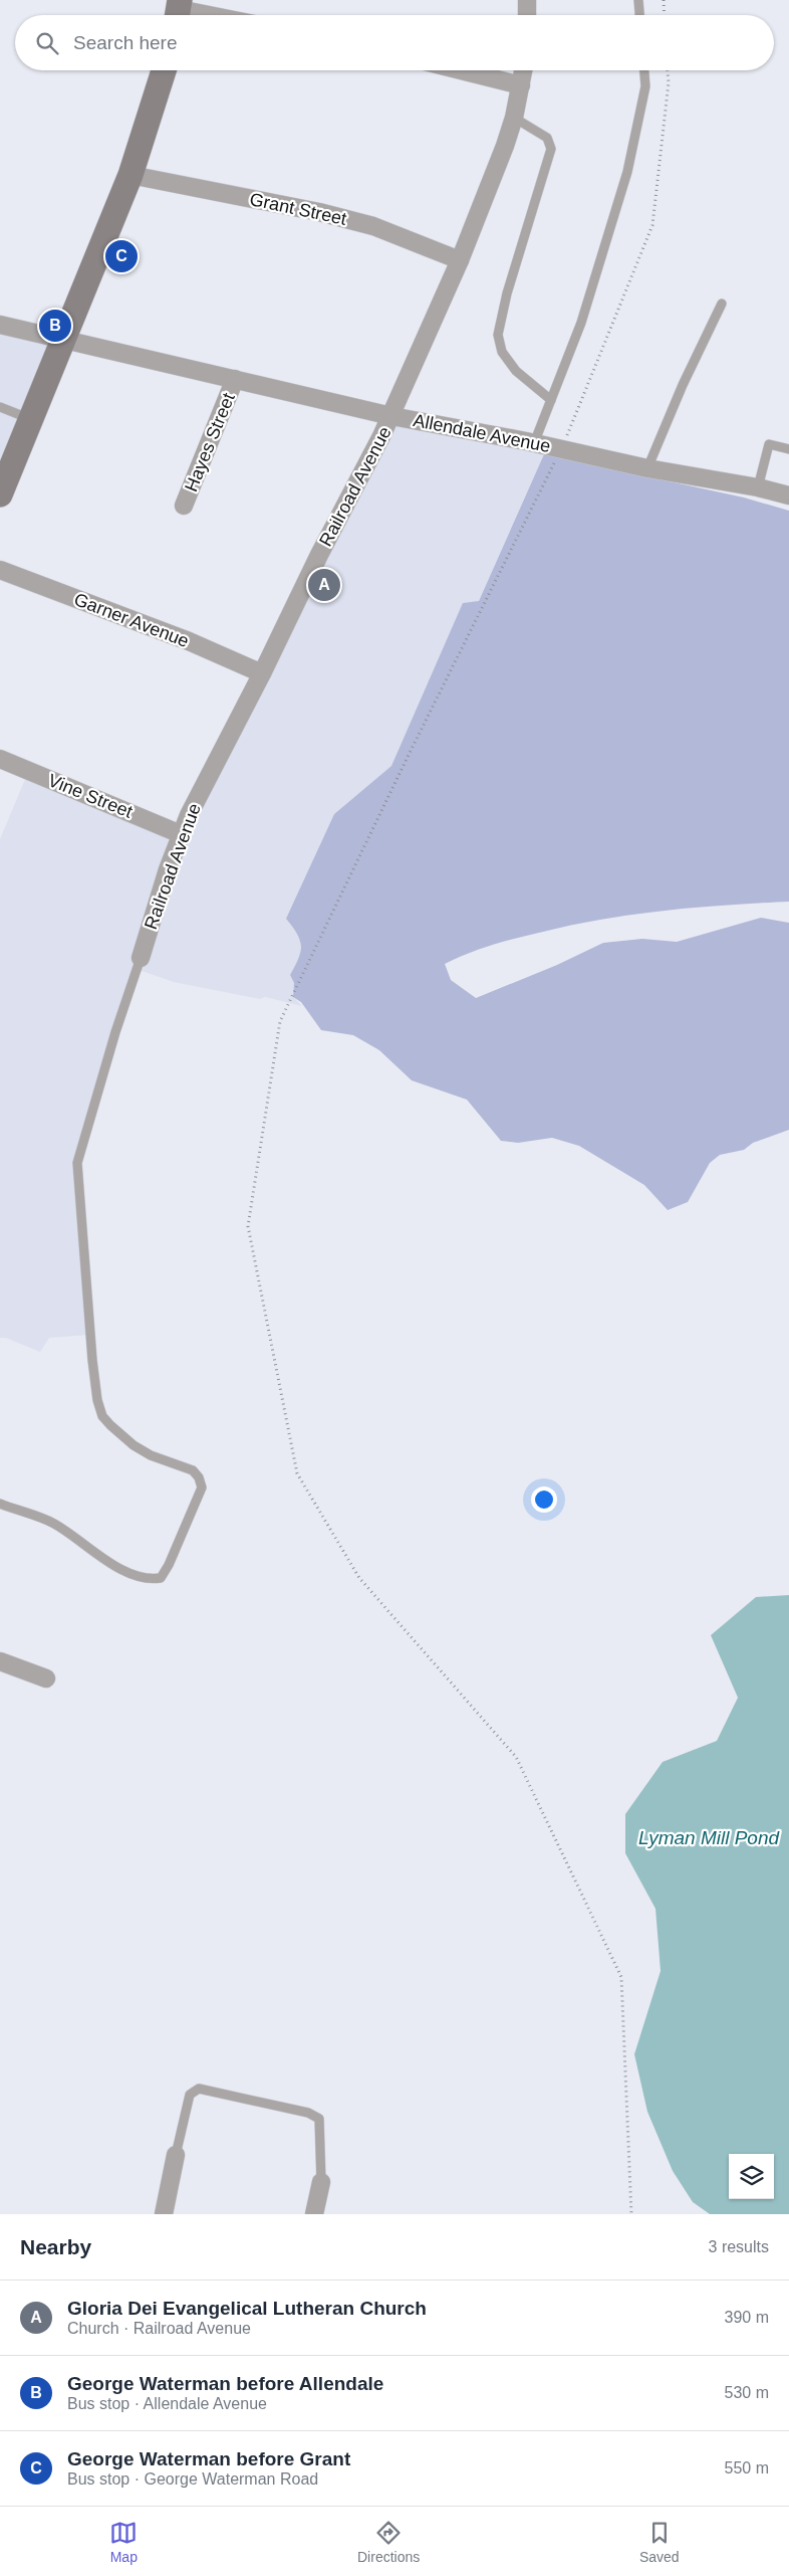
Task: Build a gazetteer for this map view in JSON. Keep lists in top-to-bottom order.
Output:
{
  "streets": {
    "street": [
      "Grant Street",
      "Allendale Avenue",
      "Hayes Street",
      "Railroad Avenue",
      "Garner Avenue",
      "Vine Street"
    ]
  },
  "crossings": [
    ["Grant Street", "Railroad Avenue"],
    ["Allendale Avenue", "Hayes Street"],
    ["Allendale Avenue", "Railroad Avenue"],
    ["Railroad Avenue", "Garner Avenue"],
    ["Railroad Avenue", "Vine Street"]
  ],
  "water": ["Lyman Mill Pond"],
  "page": {
    "search": "Search here",
    "pins": ["C", "B", "A"],
    "heading": ["Nearby", "3 results"],
    "list": [
      {
        "mark": "A",
        "name": "Gloria Dei Evangelical Lutheran Church",
        "note": "Church · Railroad Avenue",
        "value": "390 m"
      },
      {
        "mark": "B",
        "name": "George Waterman before Allendale",
        "note": "Bus stop · Allendale Avenue",
        "value": "530 m"
      },
      {
        "mark": "C",
        "name": "George Waterman before Grant",
        "note": "Bus stop · George Waterman Road",
        "value": "550 m"
      }
    ],
    "nav": ["Map", "Directions", "Saved"]
  }
}
